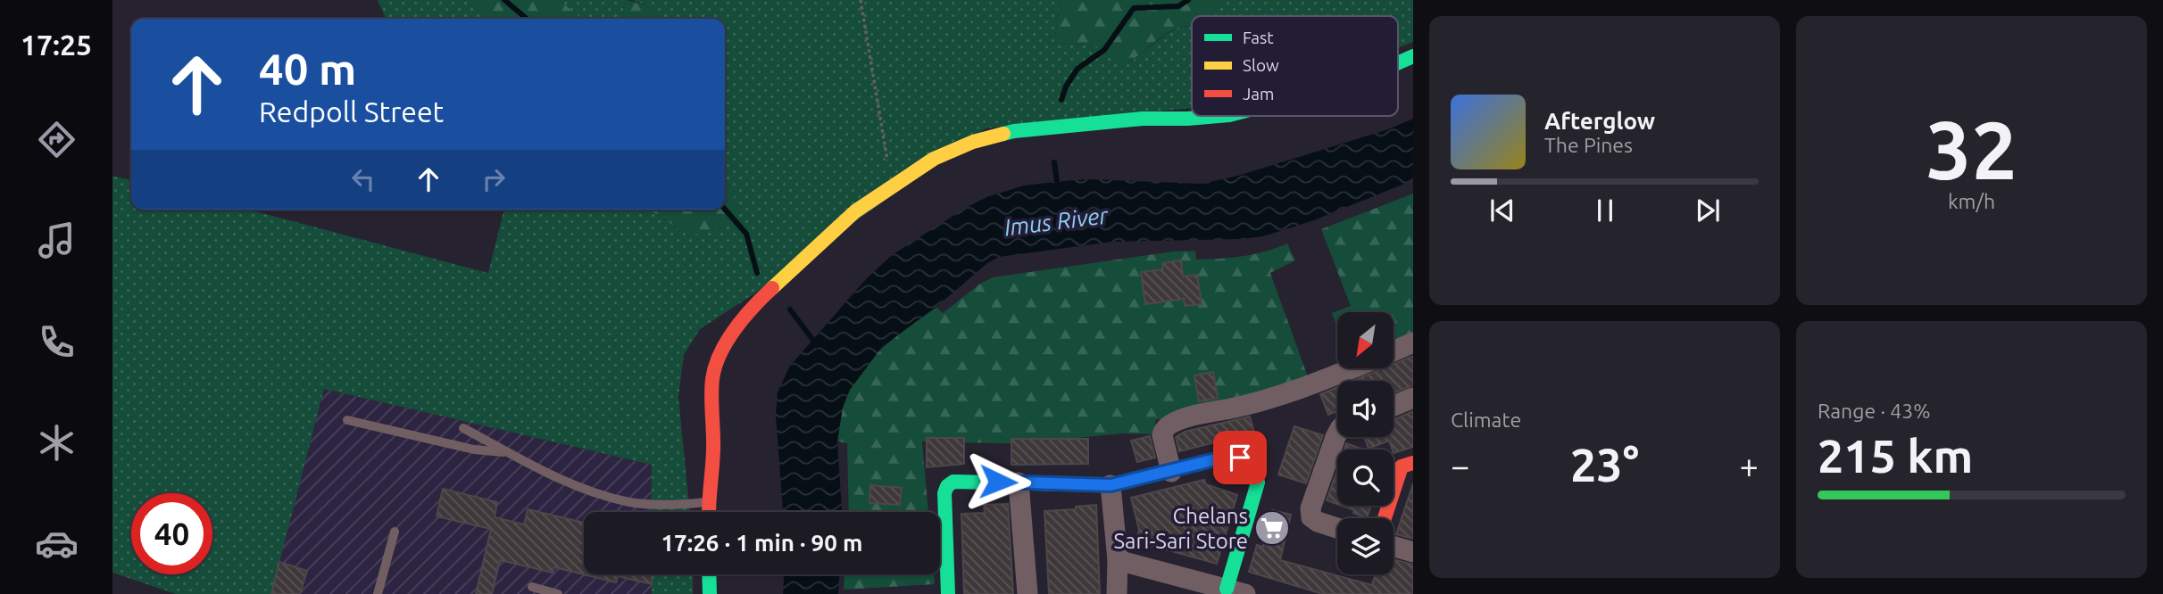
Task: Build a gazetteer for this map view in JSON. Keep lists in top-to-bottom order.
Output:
{
  "water": ["Imus River"],
  "places": {
    "supermarket": ["Chelans Sari-Sari Store"]
  },
  "legend": ["Fast", "Slow", "Jam"],
  "north": "bottom left",
  "page": {
    "tabs": "17:25",
    "tile": [
      ["32", "km/h"],
      "Climate",
      ["Range · 43%", "215 km"]
    ],
    "turn": ["40 m", "Redpoll Street"],
    "song": ["Afterglow", "The Pines"],
    "heat": ["−", "23°", "+"],
    "limit": "40",
    "trip": "17:26 · 1 min · 90 m"
  }
}
